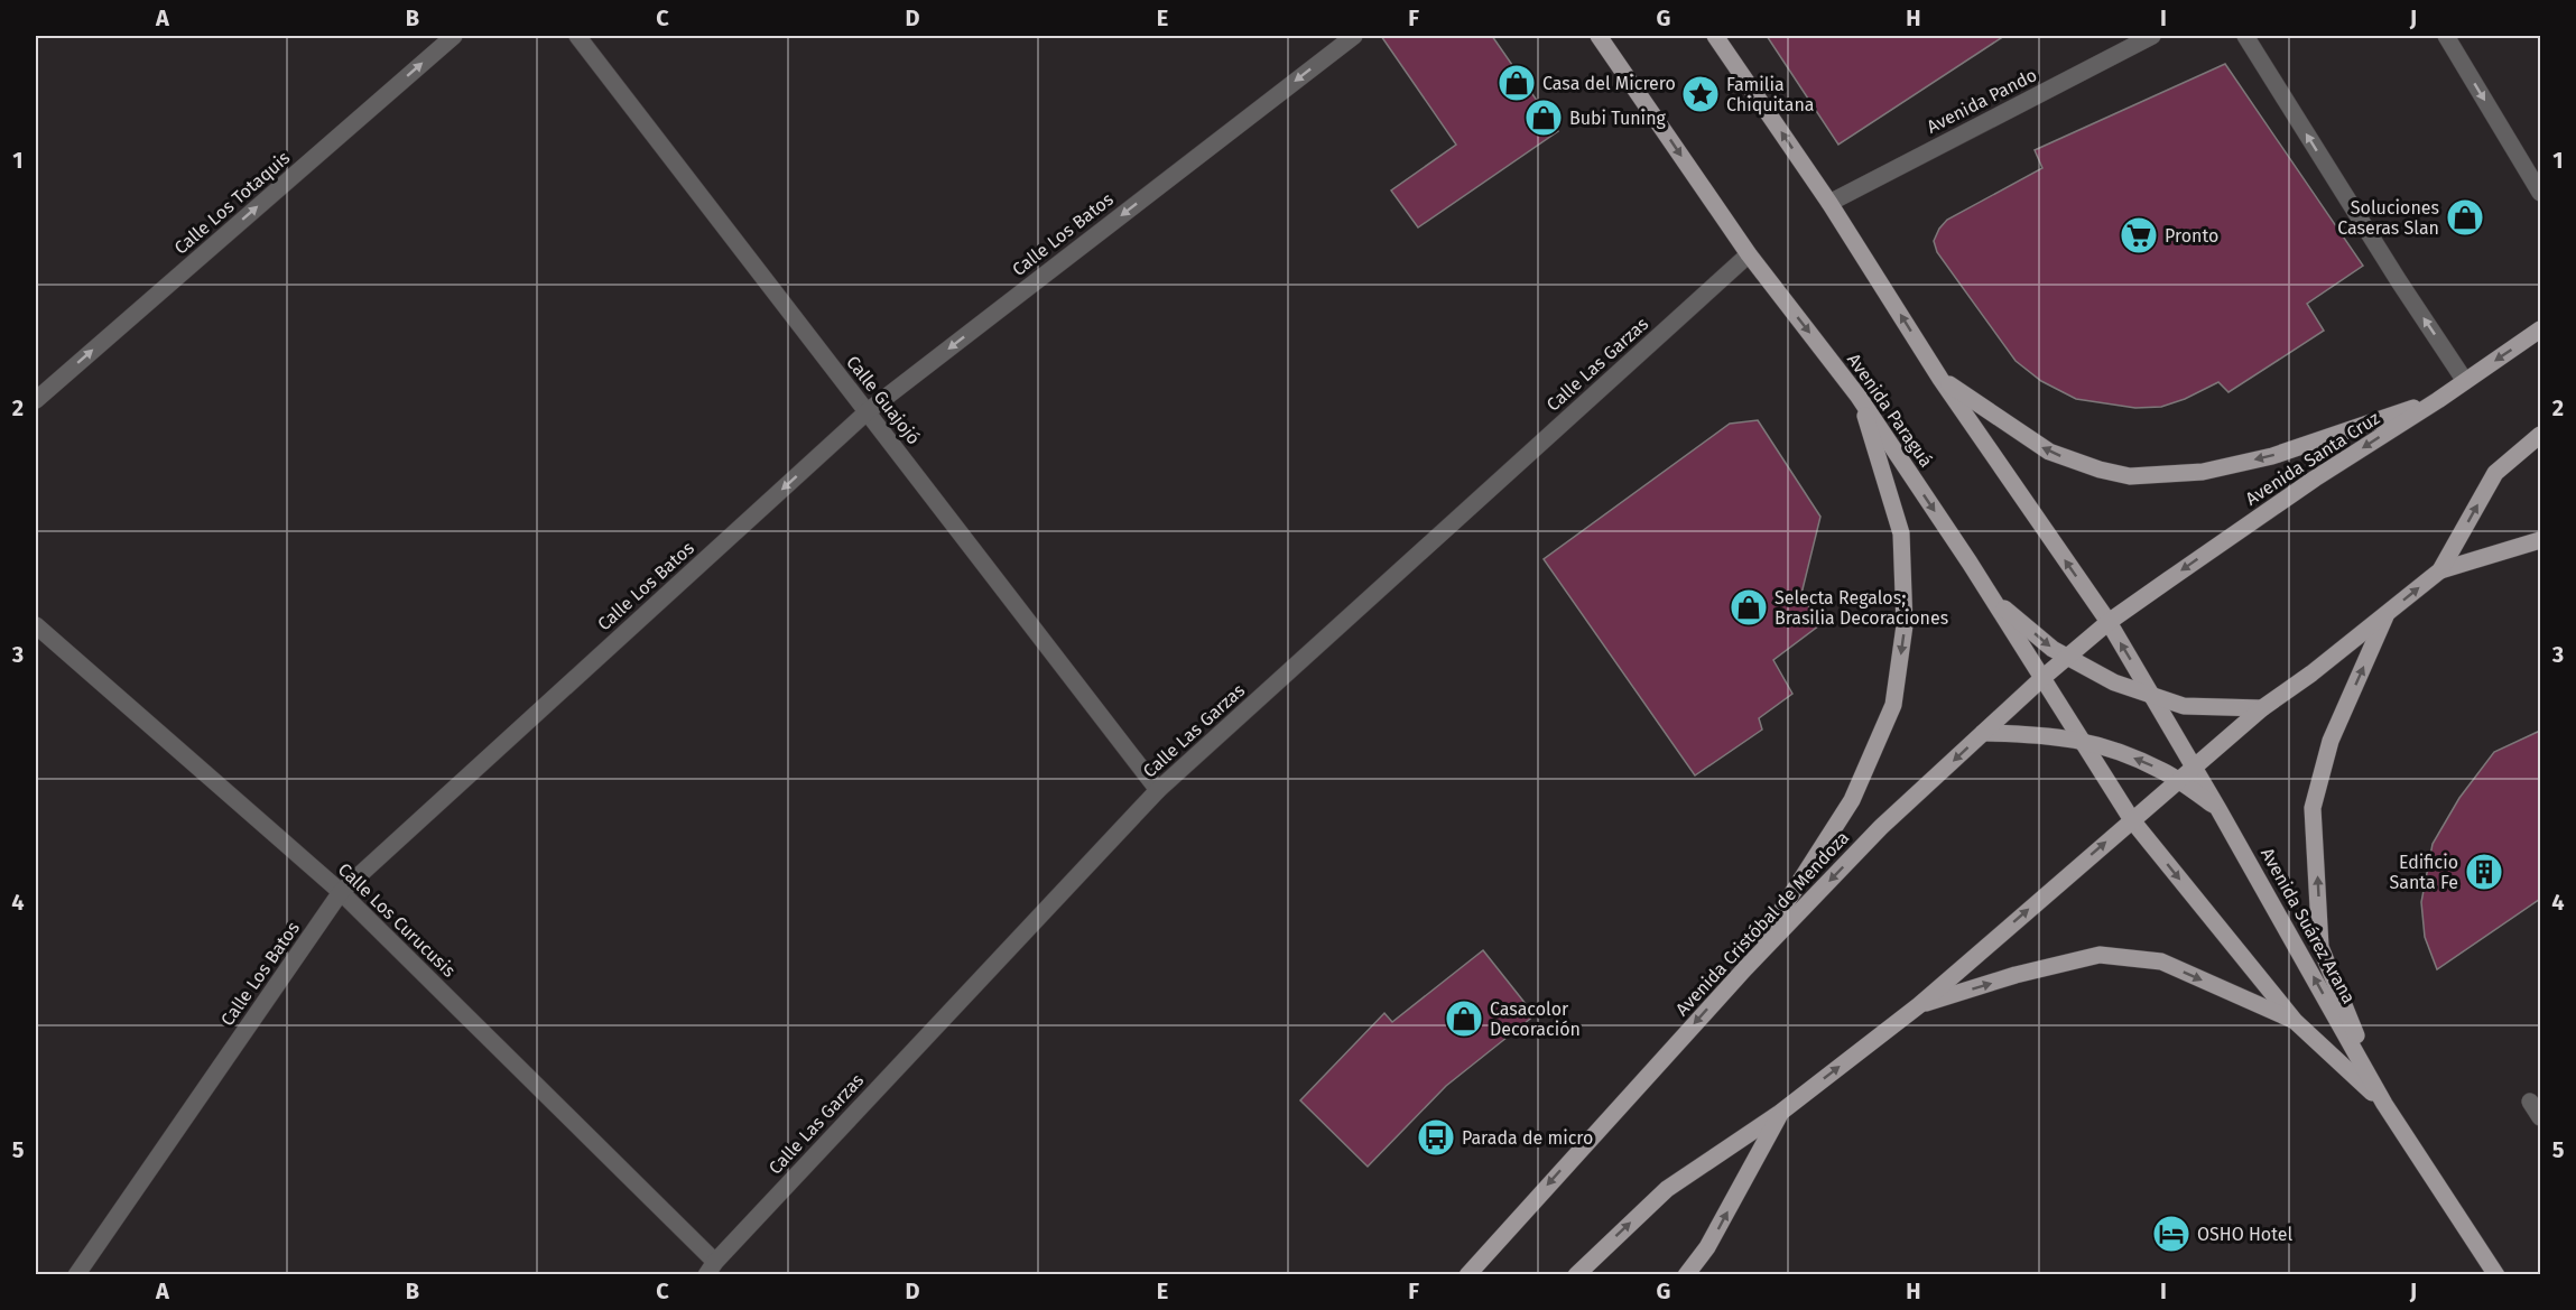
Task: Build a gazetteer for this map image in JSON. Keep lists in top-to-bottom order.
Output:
{
  "streets": {
    "main road": [
      "Avenida Paraguá",
      "Avenida Santa Cruz",
      "Avenida Cristóbal de Mendoza",
      "Avenida Suárez Arana"
    ],
    "street": [
      "Avenida Pando",
      "Calle Los Totaquis",
      "Calle Los Batos",
      "Calle Las Garzas",
      "Calle Guajojó",
      "Calle Los Curucusis"
    ]
  },
  "crossings": [
    ["Calle Los Batos", "Calle Guajojó"],
    ["Calle Los Batos", "Calle Los Curucusis"],
    ["Calle Las Garzas", "Calle Guajojó"],
    ["Calle Las Garzas", "Avenida Paraguá"],
    ["Calle Las Garzas", "Calle Los Curucusis"],
    ["Avenida Paraguá", "Avenida Cristóbal de Mendoza"],
    ["Avenida Paraguá", "Avenida Suárez Arana"],
    ["Avenida Santa Cruz", "Avenida Cristóbal de Mendoza"]
  ],
  "one_way": ["Calle Los Totaquis", "Calle Los Batos"],
  "places": {
    "shop": [
      "Casa del Micrero",
      "Bubi Tuning",
      "Soluciones Caseras Slan",
      "Selecta Regalos; Brasilia Decoraciones",
      "Casacolor Decoración"
    ],
    "place": ["Familia Chiquitana"],
    "supermarket": ["Pronto"],
    "building": ["Edificio Santa Fe"],
    "bus stop": ["Parada de micro"],
    "hotel": ["OSHO Hotel"]
  },
  "grid": {
    "columns": [
      "A",
      "B",
      "C",
      "D",
      "E",
      "F",
      "G",
      "H",
      "I",
      "J"
    ],
    "rows": [
      "1",
      "2",
      "3",
      "4",
      "5"
    ]
  }
}
